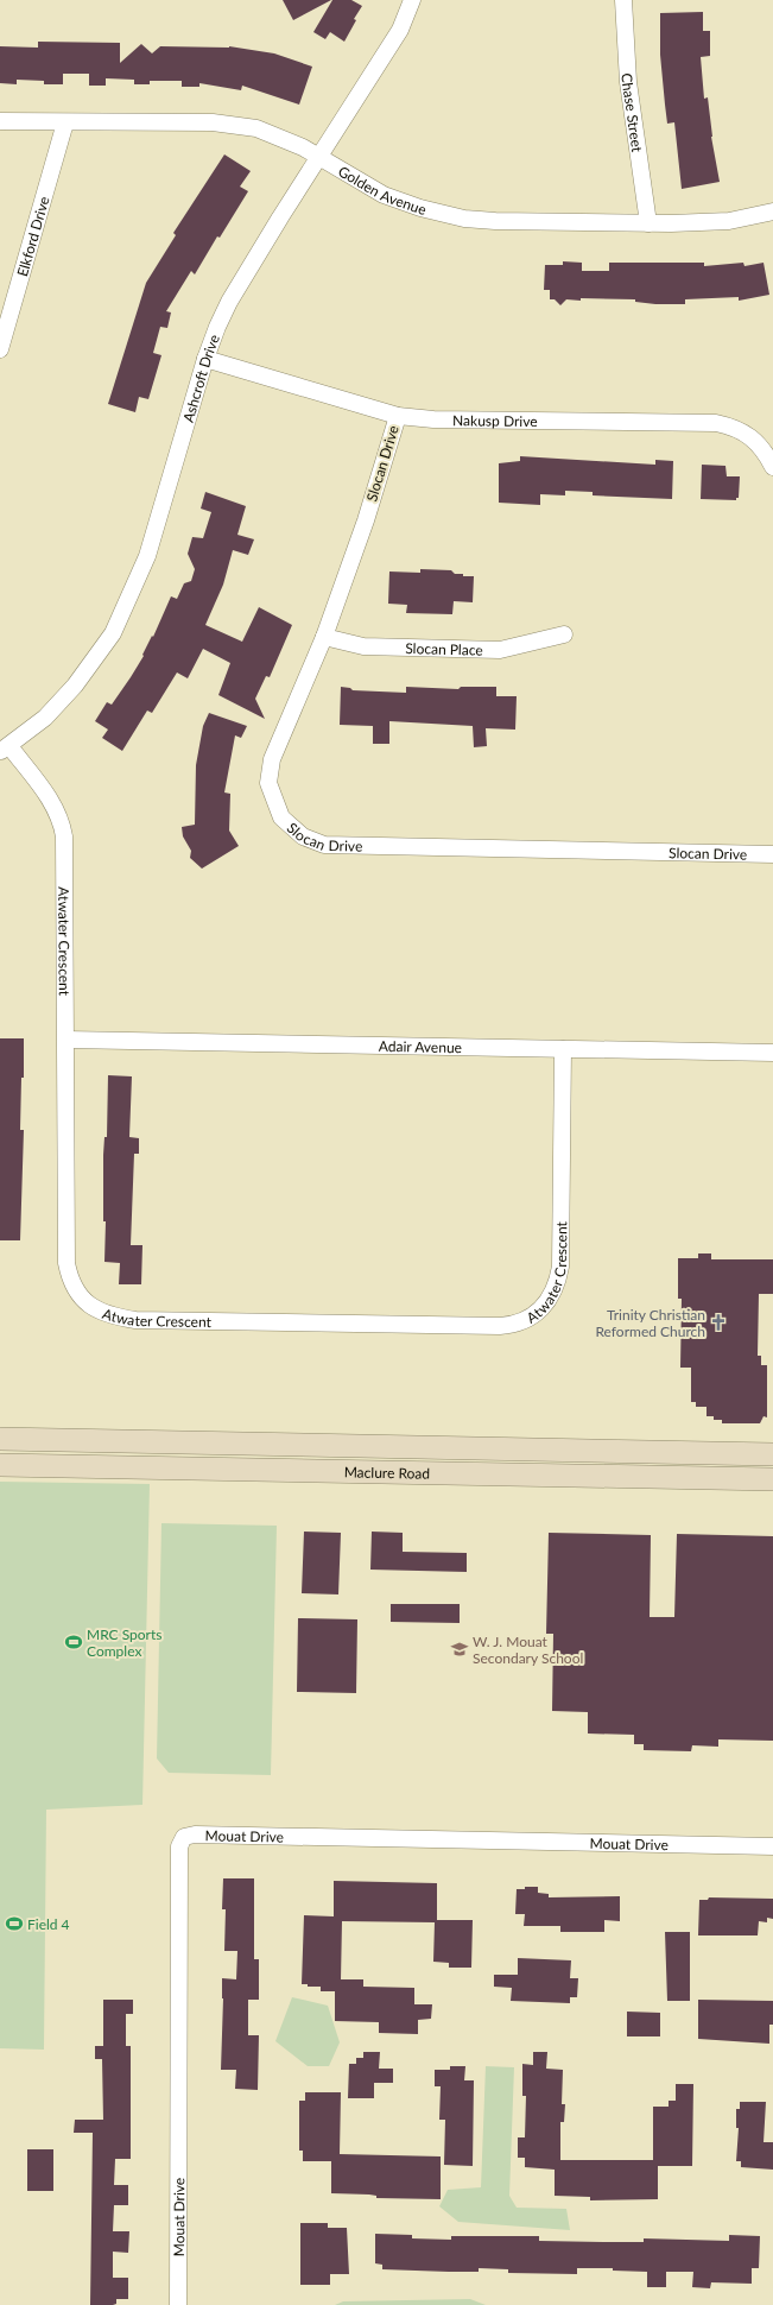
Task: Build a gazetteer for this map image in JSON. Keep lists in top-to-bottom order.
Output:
{
  "streets": {
    "main road": ["Maclure Road"],
    "street": [
      "Chase Street",
      "Golden Avenue",
      "Elkford Drive",
      "Ashcroft Drive",
      "Nakusp Drive",
      "Slocan Drive",
      "Slocan Place",
      "Atwater Crescent",
      "Adair Avenue",
      "Mouat Drive"
    ]
  },
  "crossings": [
    ["Chase Street", "Golden Avenue"],
    ["Golden Avenue", "Elkford Drive"],
    ["Golden Avenue", "Ashcroft Drive"],
    ["Ashcroft Drive", "Nakusp Drive"],
    ["Ashcroft Drive", "Atwater Crescent"],
    ["Nakusp Drive", "Slocan Drive"],
    ["Slocan Drive", "Slocan Place"],
    ["Atwater Crescent", "Adair Avenue"]
  ],
  "places": {
    "church": ["Trinity Christian Reformed Church"],
    "sports": ["MRC Sports Complex", "Field 4"],
    "school or university": ["W. J. Mouat Secondary School"]
  }
}
